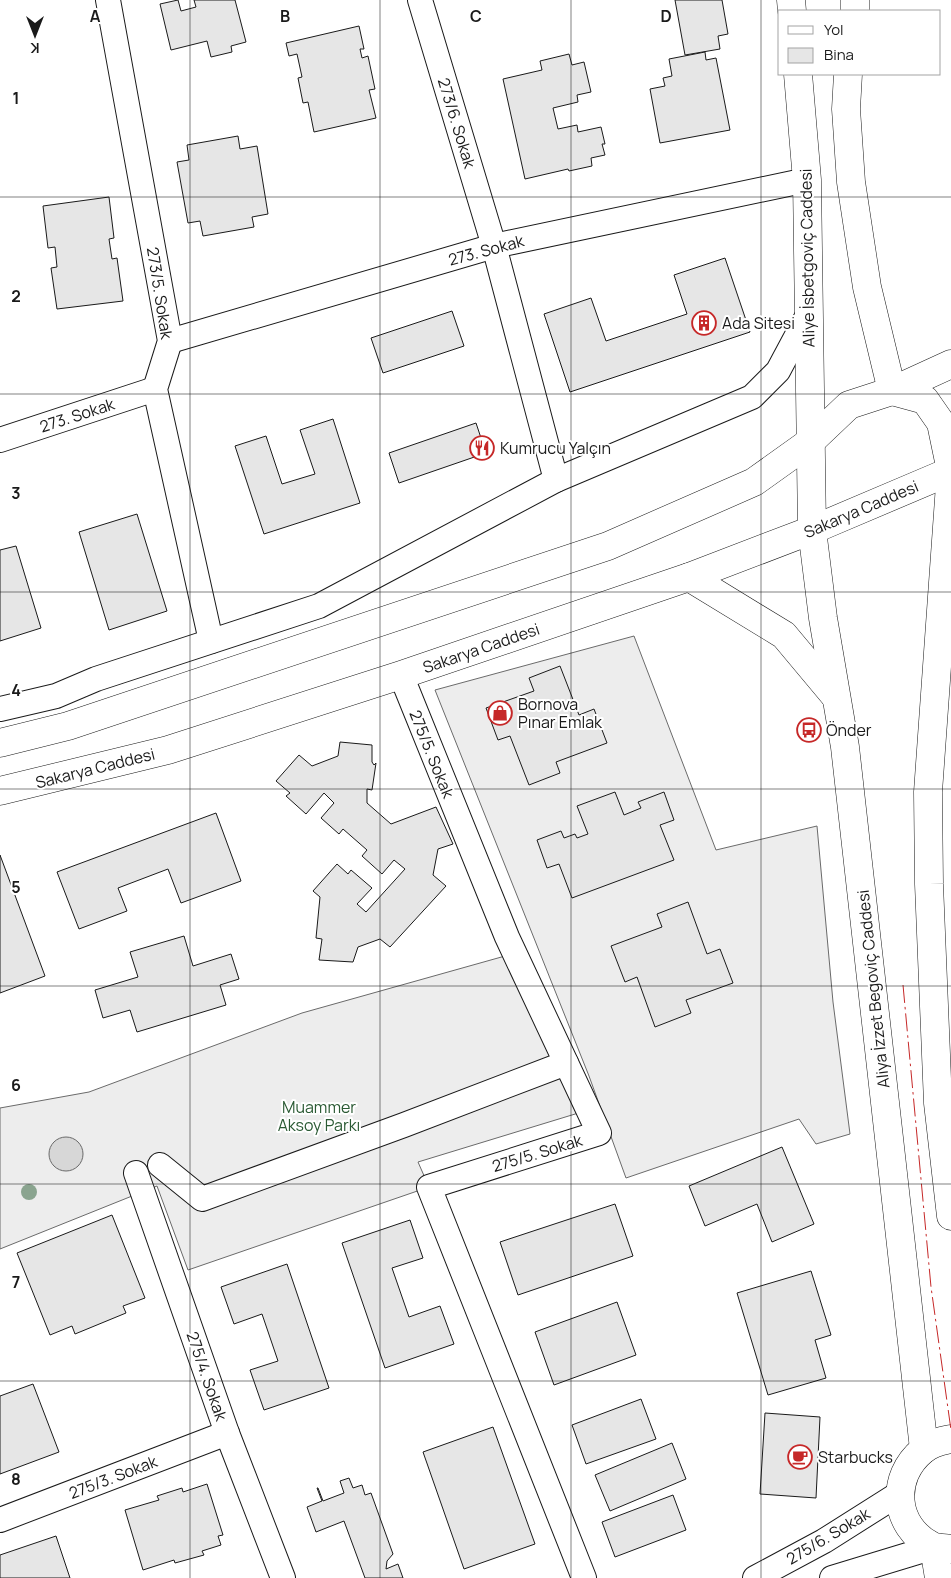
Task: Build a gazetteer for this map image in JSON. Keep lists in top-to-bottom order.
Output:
{
  "streets": {
    "main road": ["Aliye İsbetgoviç Caddesi", "Sakarya Caddesi", "Aliya İzzet Begoviç Caddesi"],
    "street": [
      "273/6. Sokak",
      "273. Sokak",
      "273/5. Sokak",
      "275/5. Sokak",
      "275/4. Sokak",
      "275/3. Sokak",
      "275/6. Sokak"
    ]
  },
  "crossings": [
    ["273/6. Sokak", "273. Sokak"],
    ["273. Sokak", "Aliye İsbetgoviç Caddesi"],
    ["273. Sokak", "273/5. Sokak"],
    ["Aliye İsbetgoviç Caddesi", "Sakarya Caddesi"],
    ["Aliye İsbetgoviç Caddesi", "Aliya İzzet Begoviç Caddesi"],
    ["Sakarya Caddesi", "275/5. Sokak"],
    ["Sakarya Caddesi", "Aliya İzzet Begoviç Caddesi"],
    ["275/4. Sokak", "275/3. Sokak"]
  ],
  "parks": ["Muammer Aksoy Parkı"],
  "places": {
    "building": ["Ada Sitesi"],
    "restaurant": ["Kumrucu Yalçın"],
    "shop": ["Bornova Pınar Emlak"],
    "bus stop": ["Önder"],
    "cafe": ["Starbucks"]
  },
  "legend": ["Yol", "Bina"],
  "north": "bottom",
  "grid": {
    "columns": [
      "A",
      "B",
      "C",
      "D"
    ],
    "rows": [
      "1",
      "2",
      "3",
      "4",
      "5",
      "6",
      "7",
      "8"
    ]
  }
}
